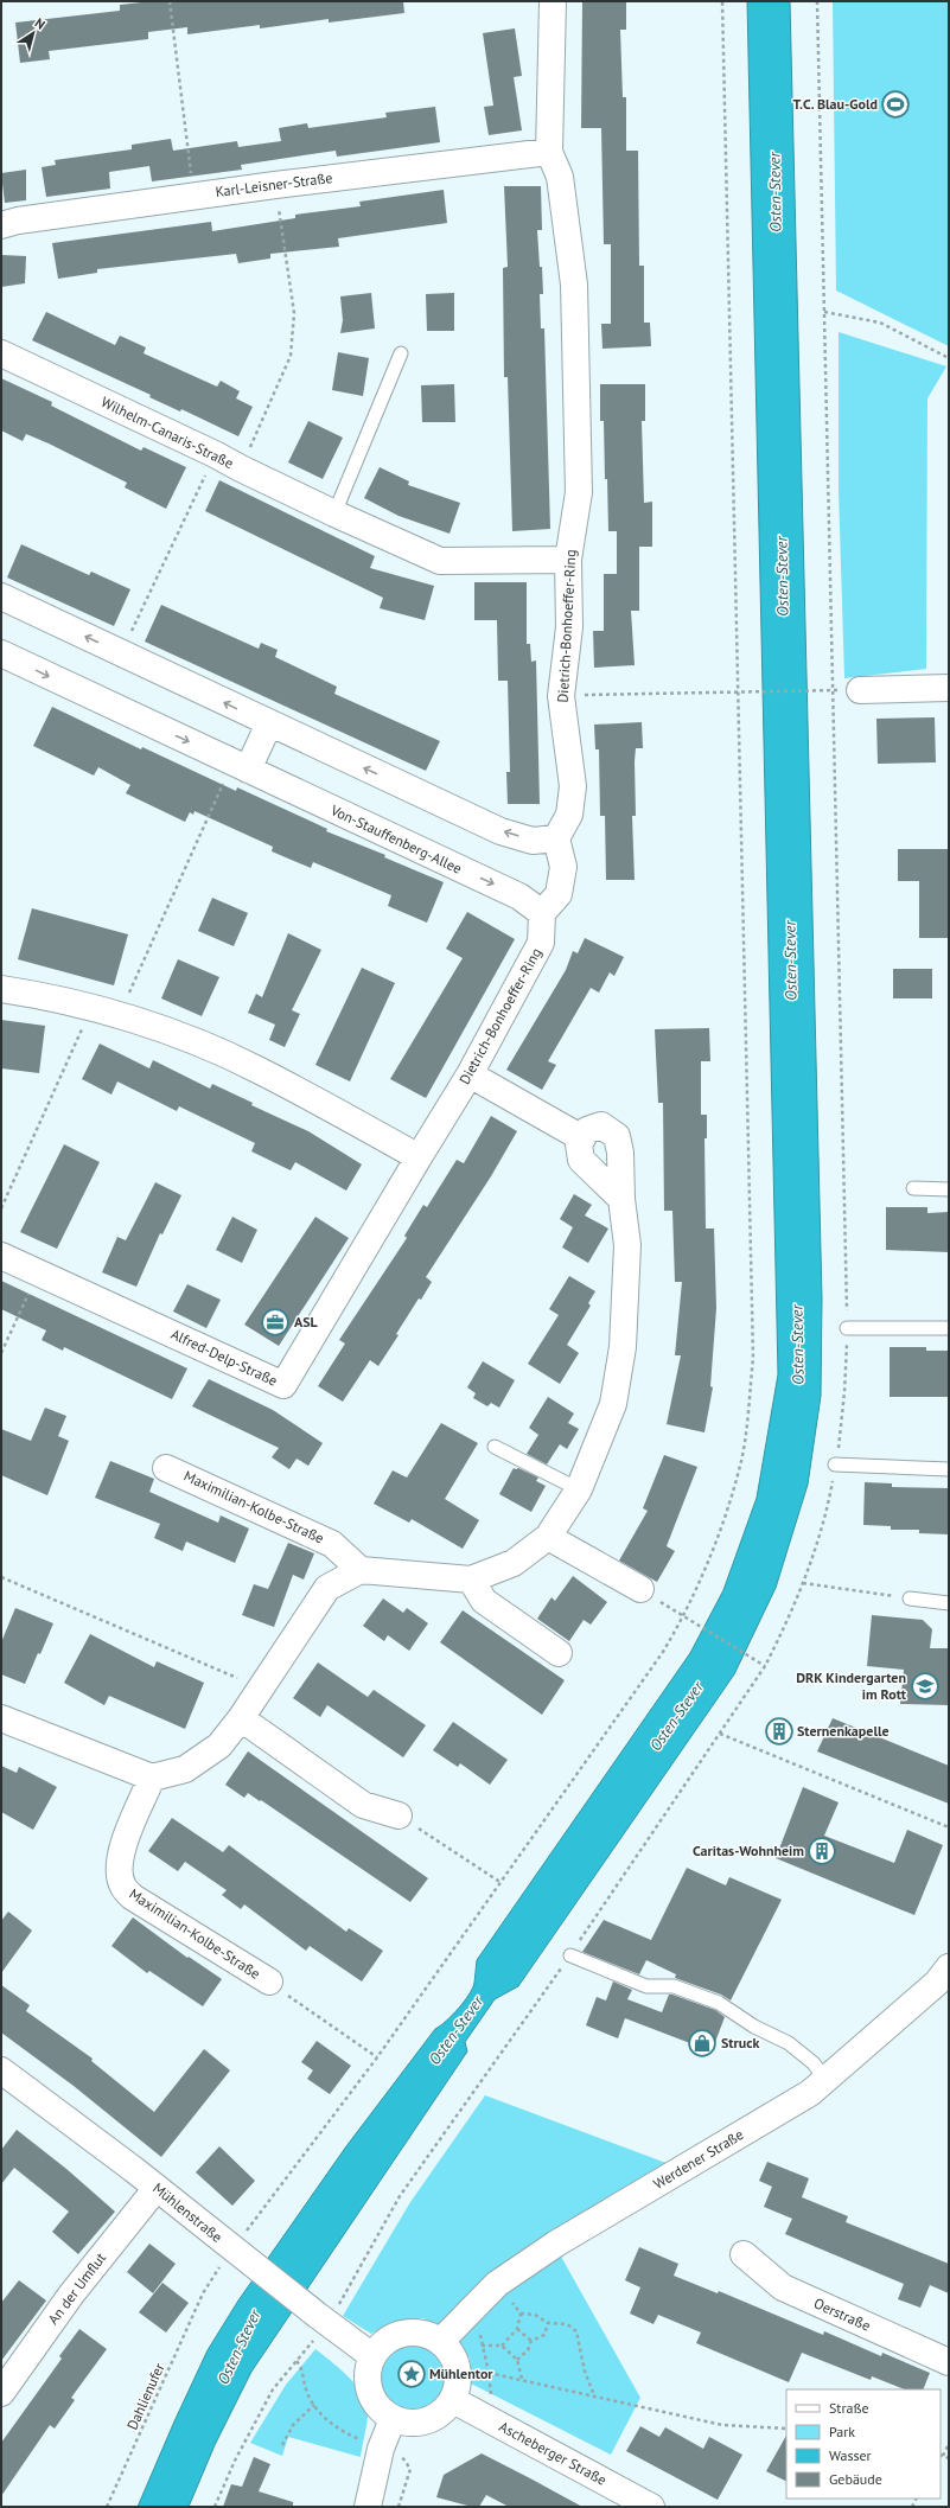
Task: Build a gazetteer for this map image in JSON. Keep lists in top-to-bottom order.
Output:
{
  "streets": {
    "street": [
      "Karl-Leisner-Straße",
      "Wilhelm-Canaris-Straße",
      "Dietrich-Bonhoeffer-Ring",
      "Von-Stauffenberg-Allee",
      "Alfred-Delp-Straße",
      "Maximilian-Kolbe-Straße",
      "Werdener Straße",
      "Mühlenstraße",
      "An der Umflut",
      "Oerstraße",
      "Ascheberger Straße"
    ],
    "path": ["Dahlienufer"]
  },
  "crossings": [
    ["Karl-Leisner-Straße", "Dietrich-Bonhoeffer-Ring"],
    ["Wilhelm-Canaris-Straße", "Dietrich-Bonhoeffer-Ring"],
    ["Dietrich-Bonhoeffer-Ring", "Von-Stauffenberg-Allee"],
    ["Dietrich-Bonhoeffer-Ring", "Alfred-Delp-Straße"],
    ["Werdener Straße", "Mühlenstraße"],
    ["Werdener Straße", "Ascheberger Straße"],
    ["Mühlenstraße", "An der Umflut"],
    ["Mühlenstraße", "Ascheberger Straße"]
  ],
  "water": ["Osten-Stever"],
  "places": {
    "sports": ["T.C. Blau-Gold"],
    "office": ["ASL"],
    "school or university": ["DRK Kindergarten im Rott"],
    "building": ["Sternenkapelle", "Caritas-Wohnheim"],
    "shop": ["Struck"],
    "place": ["Mühlentor"]
  },
  "legend": [
    "Straße",
    "Park",
    "Wasser",
    "Gebäude"
  ],
  "north": "top right"
}
